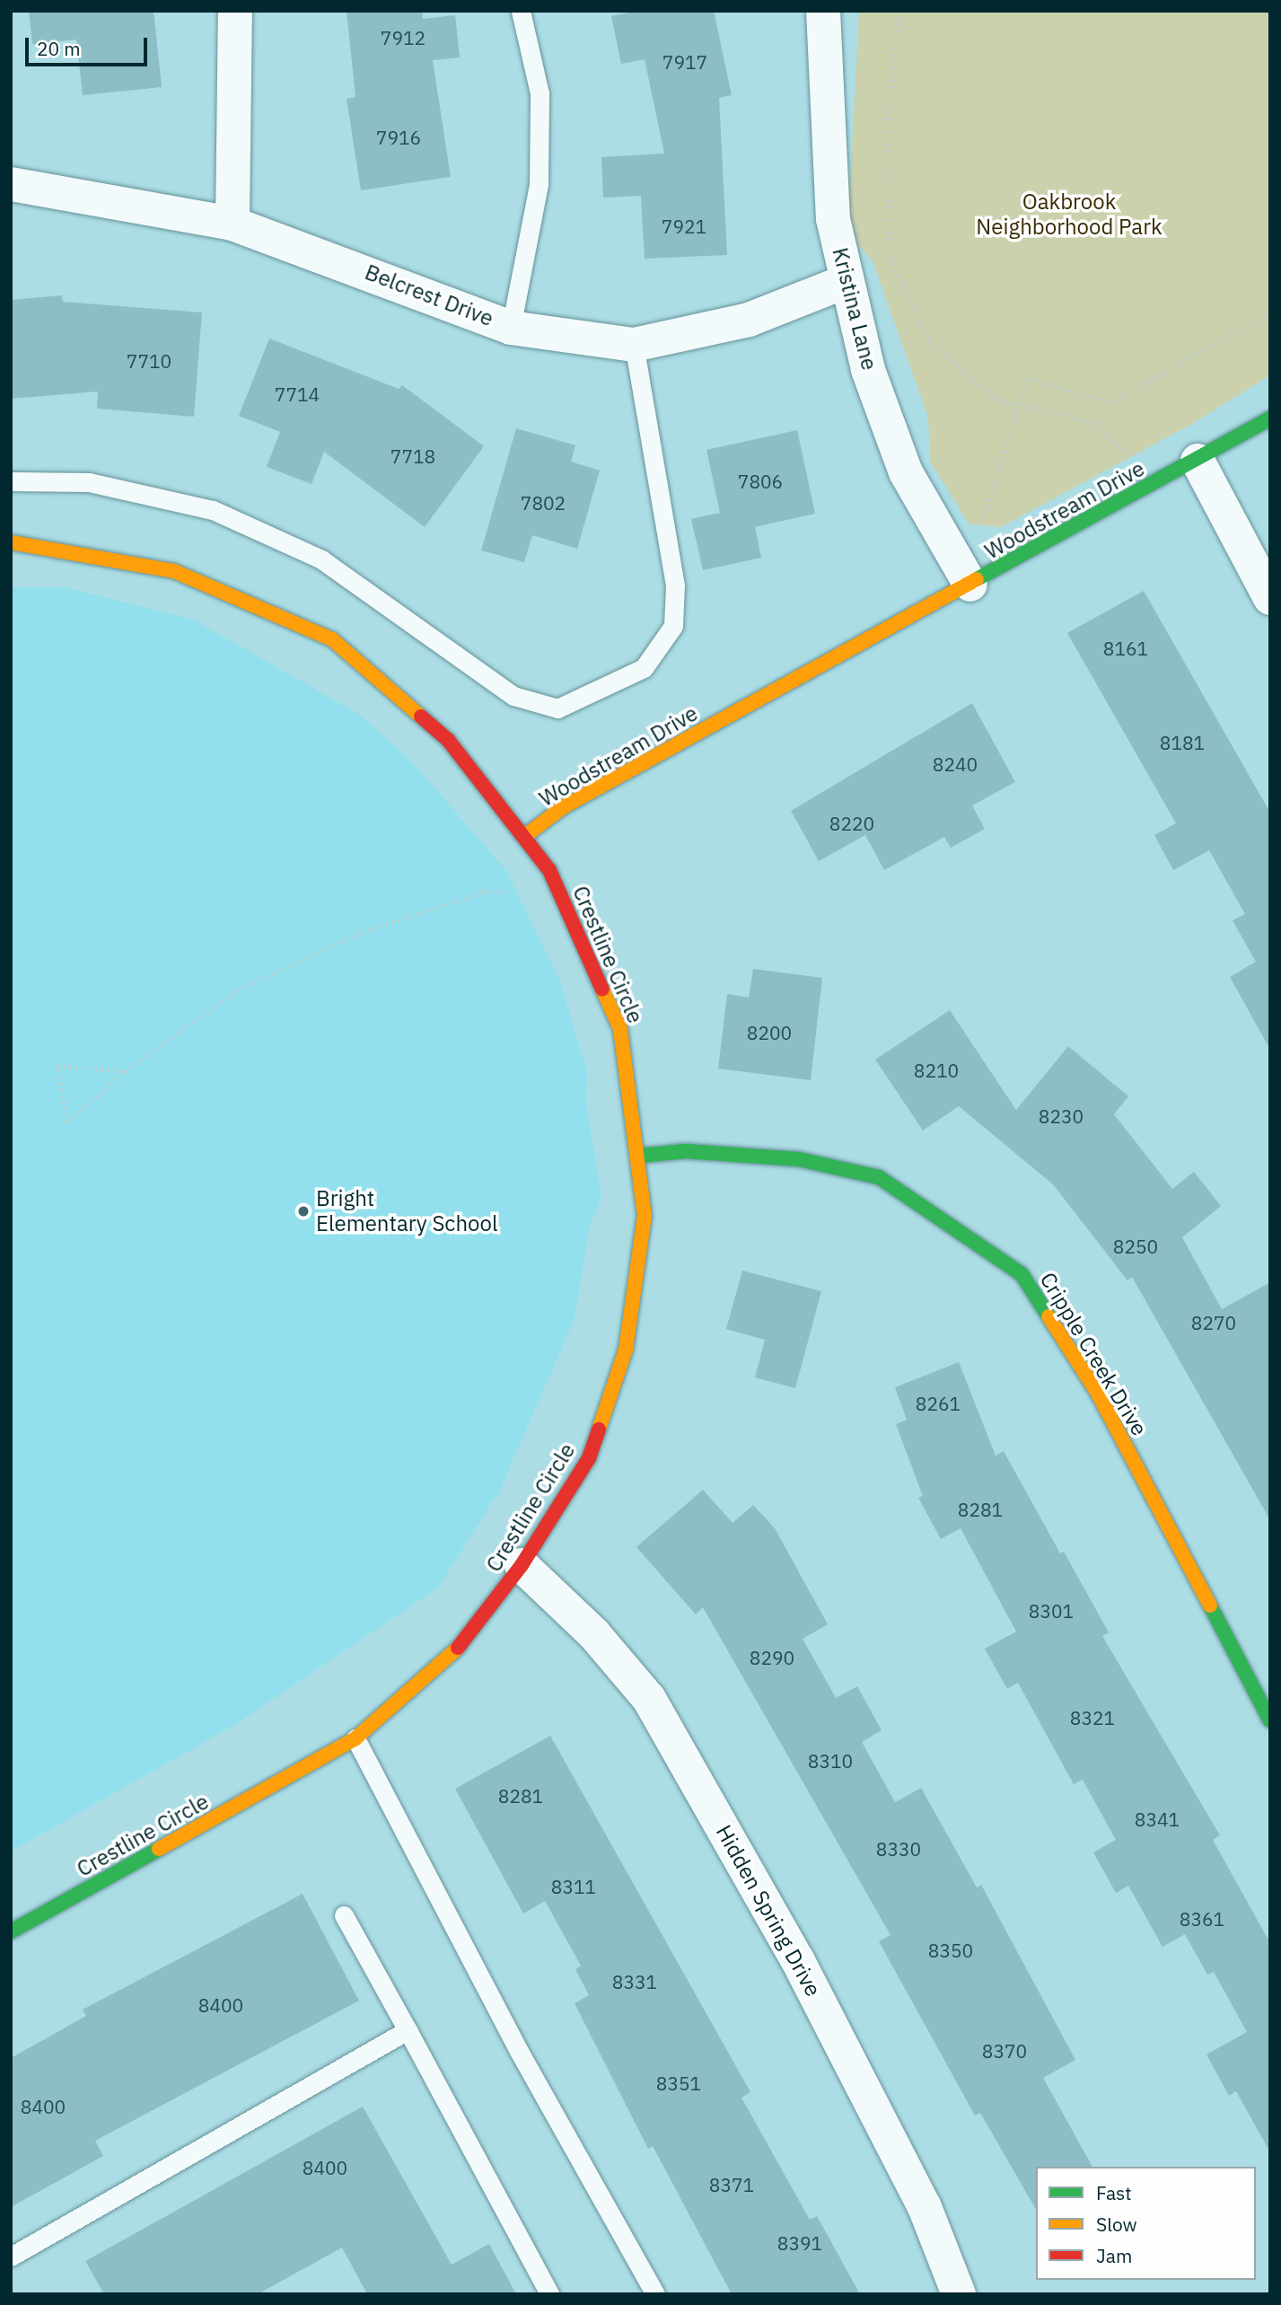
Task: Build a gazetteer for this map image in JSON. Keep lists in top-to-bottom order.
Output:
{
  "streets": {
    "street": [
      "Belcrest Drive",
      "Kristina Lane",
      "Woodstream Drive",
      "Crestline Circle",
      "Cripple Creek Drive",
      "Hidden Spring Drive"
    ]
  },
  "crossings": [
    ["Belcrest Drive", "Kristina Lane"],
    ["Kristina Lane", "Woodstream Drive"],
    ["Woodstream Drive", "Crestline Circle"],
    ["Crestline Circle", "Cripple Creek Drive"],
    ["Crestline Circle", "Hidden Spring Drive"]
  ],
  "parks": ["Oakbrook Neighborhood Park"],
  "places": ["Bright Elementary School"],
  "house_numbers": [
    "7912",
    "7917",
    "7916",
    "7921",
    "7710",
    "7714",
    "7718",
    "7806",
    "7802",
    "8161",
    "8181",
    "8240",
    "8220",
    "8200",
    "8210",
    "8230",
    "8250",
    "8270",
    "8261",
    "8281",
    "8301",
    "8290",
    "8321",
    "8310",
    "8281",
    "8341",
    "8330",
    "8311",
    "8361",
    "8350",
    "8331",
    "8400",
    "8370",
    "8351",
    "8400",
    "8400",
    "8371",
    "8391"
  ],
  "legend": ["Fast", "Slow", "Jam"],
  "scale_bar": "20 m"
}
